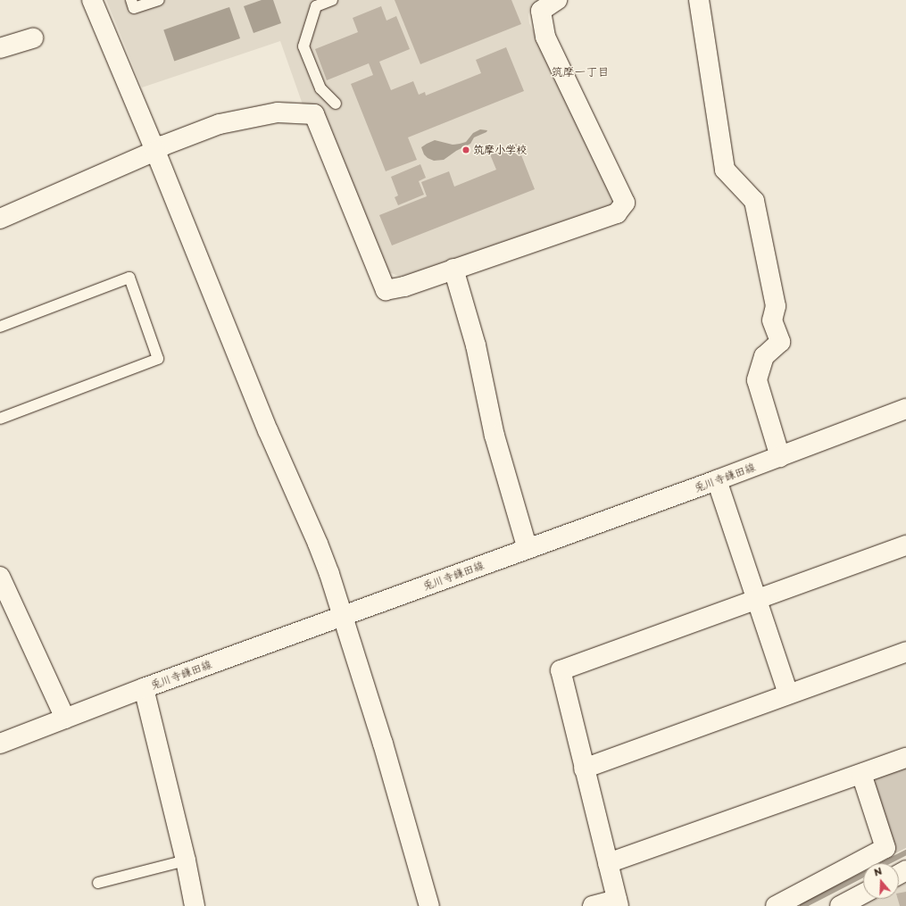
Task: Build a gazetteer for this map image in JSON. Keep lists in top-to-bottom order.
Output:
{
  "streets": {
    "street": ["兎川寺鎌田線"]
  },
  "districts": ["筑摩一丁目"],
  "places": ["筑摩小学校"],
  "north": "top"
}
